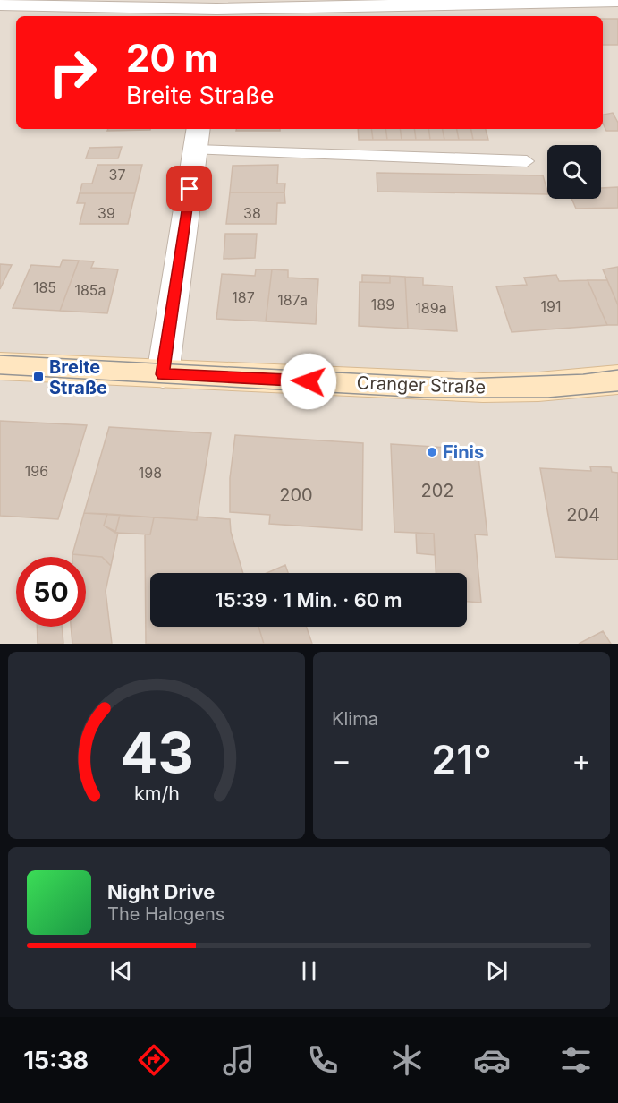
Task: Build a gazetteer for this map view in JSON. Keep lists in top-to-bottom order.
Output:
{
  "streets": {
    "main road": ["Cranger Straße"]
  },
  "places": {
    "transit": ["Breite Straße"],
    "other": ["Finis"]
  },
  "house_numbers": [
    "37",
    "39",
    "38",
    "185",
    "185a",
    "187",
    "187a",
    "189",
    "191",
    "189a",
    "196",
    "198",
    "202",
    "200",
    "204"
  ],
  "page": {
    "turn": ["20 m", "Breite Straße"],
    "limit": "50",
    "trip": "15:39 · 1 Min. · 60 m",
    "tile": "Klima",
    "heat": ["−", "21°", "+"],
    "song": ["Night Drive", "The Halogens"],
    "tabs": "15:38",
    "gauge": ["43", "km/h"]
  }
}
